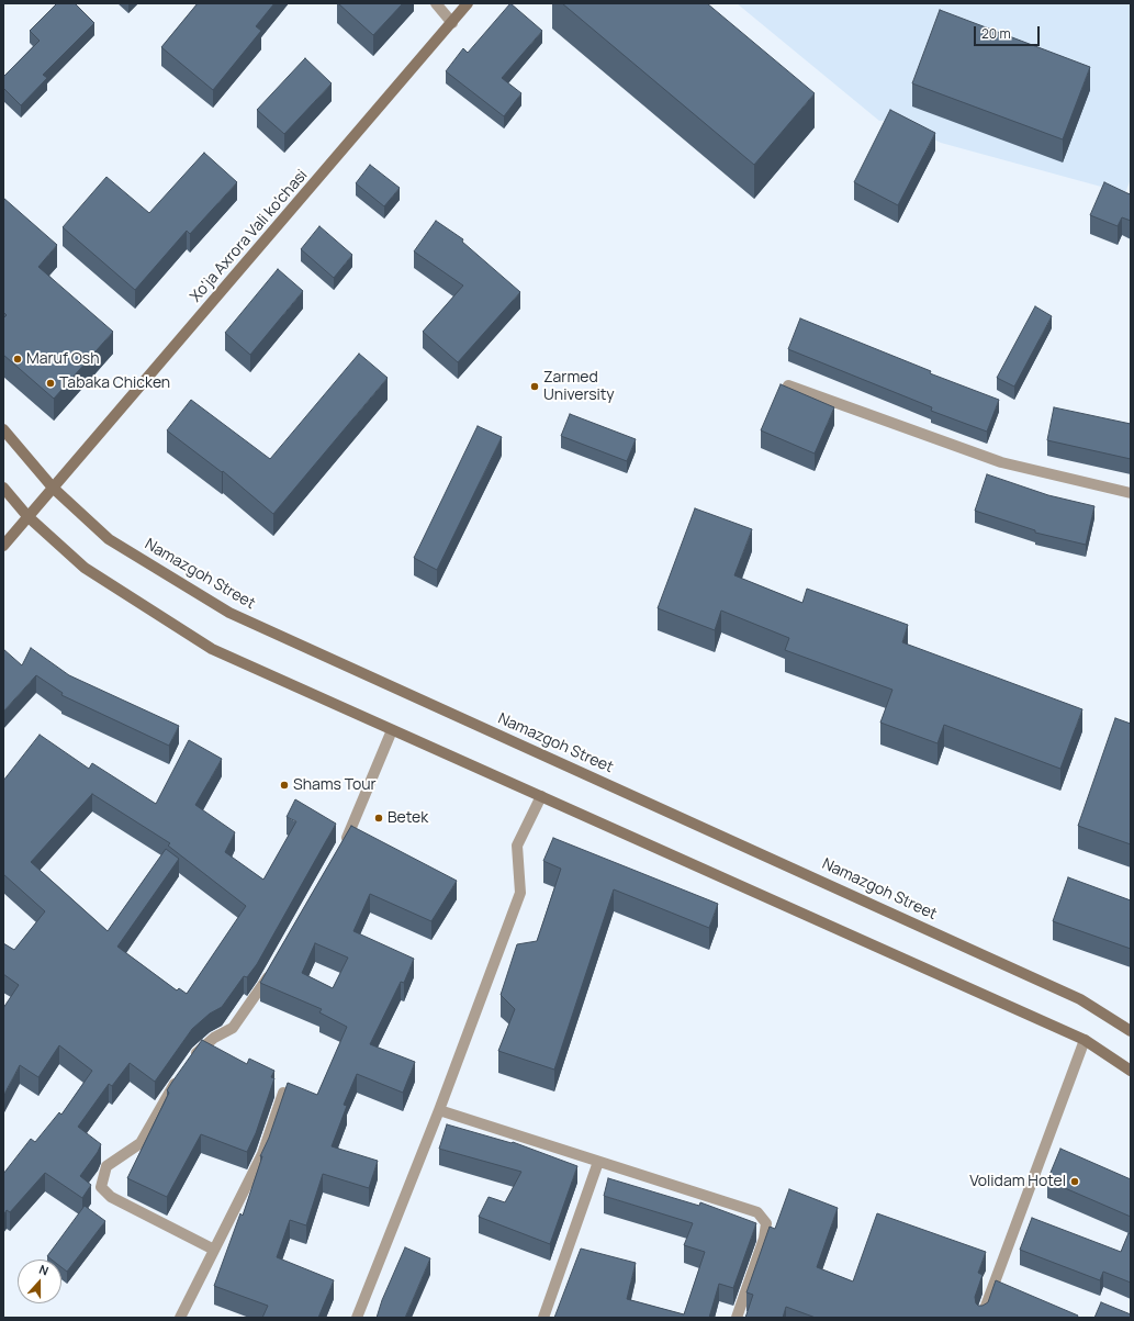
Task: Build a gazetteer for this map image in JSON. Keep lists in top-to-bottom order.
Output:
{
  "streets": {
    "main road": ["Xo'ja Axrora Vali ko'chasi", "Namazgoh Street"]
  },
  "crossings": [
    ["Xo'ja Axrora Vali ko'chasi", "Namazgoh Street"]
  ],
  "places": [
    "Maruf Osh",
    "Tabaka Chicken",
    "Zarmed University",
    "Shams Tour",
    "Betek",
    "Volidam Hotel"
  ],
  "scale_bar": "20 m",
  "north": "top"
}
